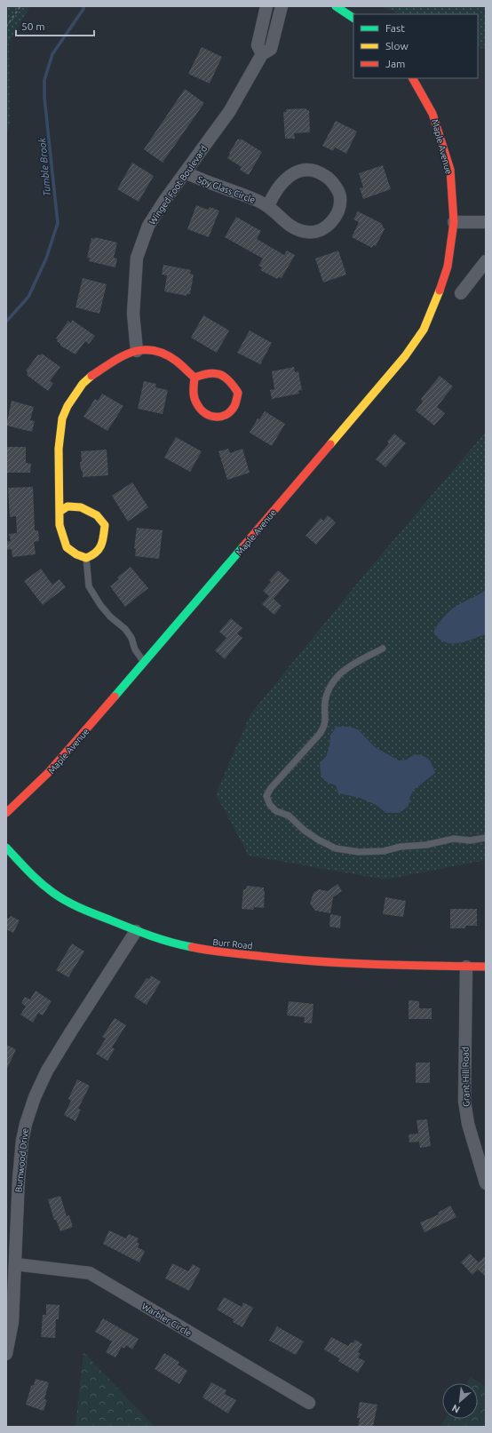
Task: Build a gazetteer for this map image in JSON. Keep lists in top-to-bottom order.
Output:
{
  "streets": {
    "street": [
      "Maple Avenue",
      "Winged Foot Boulevard",
      "Spy Glass Circle",
      "Burr Road",
      "Grant Hill Road",
      "Burnwood Drive",
      "Warbler Circle"
    ]
  },
  "crossings": [
    ["Winged Foot Boulevard", "Spy Glass Circle"],
    ["Burr Road", "Grant Hill Road"],
    ["Burr Road", "Burnwood Drive"],
    ["Burnwood Drive", "Warbler Circle"]
  ],
  "water": ["Tumble Brook"],
  "legend": ["Fast", "Slow", "Jam"],
  "scale_bar": "50 m",
  "north": "bottom left"
}
